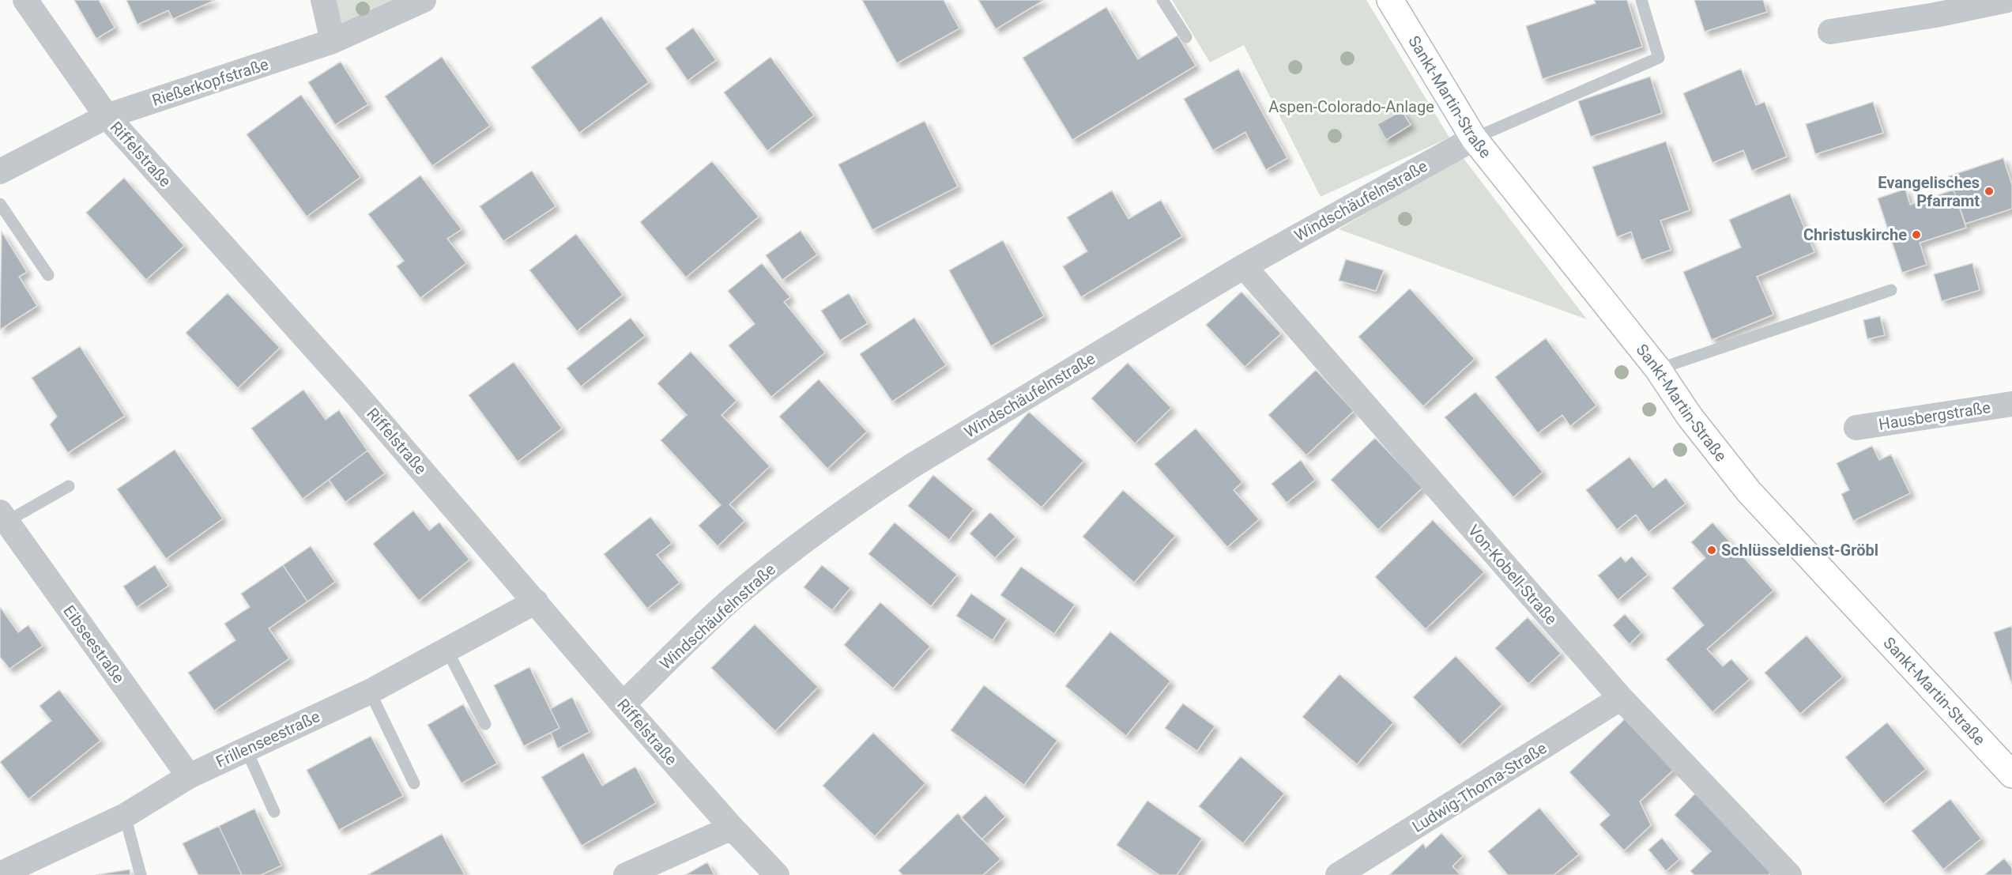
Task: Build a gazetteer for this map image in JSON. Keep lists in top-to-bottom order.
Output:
{
  "streets": {
    "main road": ["Sankt-Martin-Straße"],
    "street": [
      "Rießerkopfstraße",
      "Riffelstraße",
      "Windschäufelnstraße",
      "Hausbergstraße",
      "Von-Kobell-Straße",
      "Eibseestraße",
      "Frillenseestraße",
      "Ludwig-Thoma-Straße"
    ]
  },
  "crossings": [
    ["Rießerkopfstraße", "Riffelstraße"],
    ["Sankt-Martin-Straße", "Windschäufelnstraße"],
    ["Riffelstraße", "Windschäufelnstraße"],
    ["Riffelstraße", "Frillenseestraße"],
    ["Windschäufelnstraße", "Von-Kobell-Straße"],
    ["Von-Kobell-Straße", "Ludwig-Thoma-Straße"],
    ["Eibseestraße", "Frillenseestraße"]
  ],
  "parks": ["Aspen-Colorado-Anlage"],
  "places": ["Evangelisches Pfarramt", "Christuskirche", "Schlüsseldienst-Gröbl"]
}
